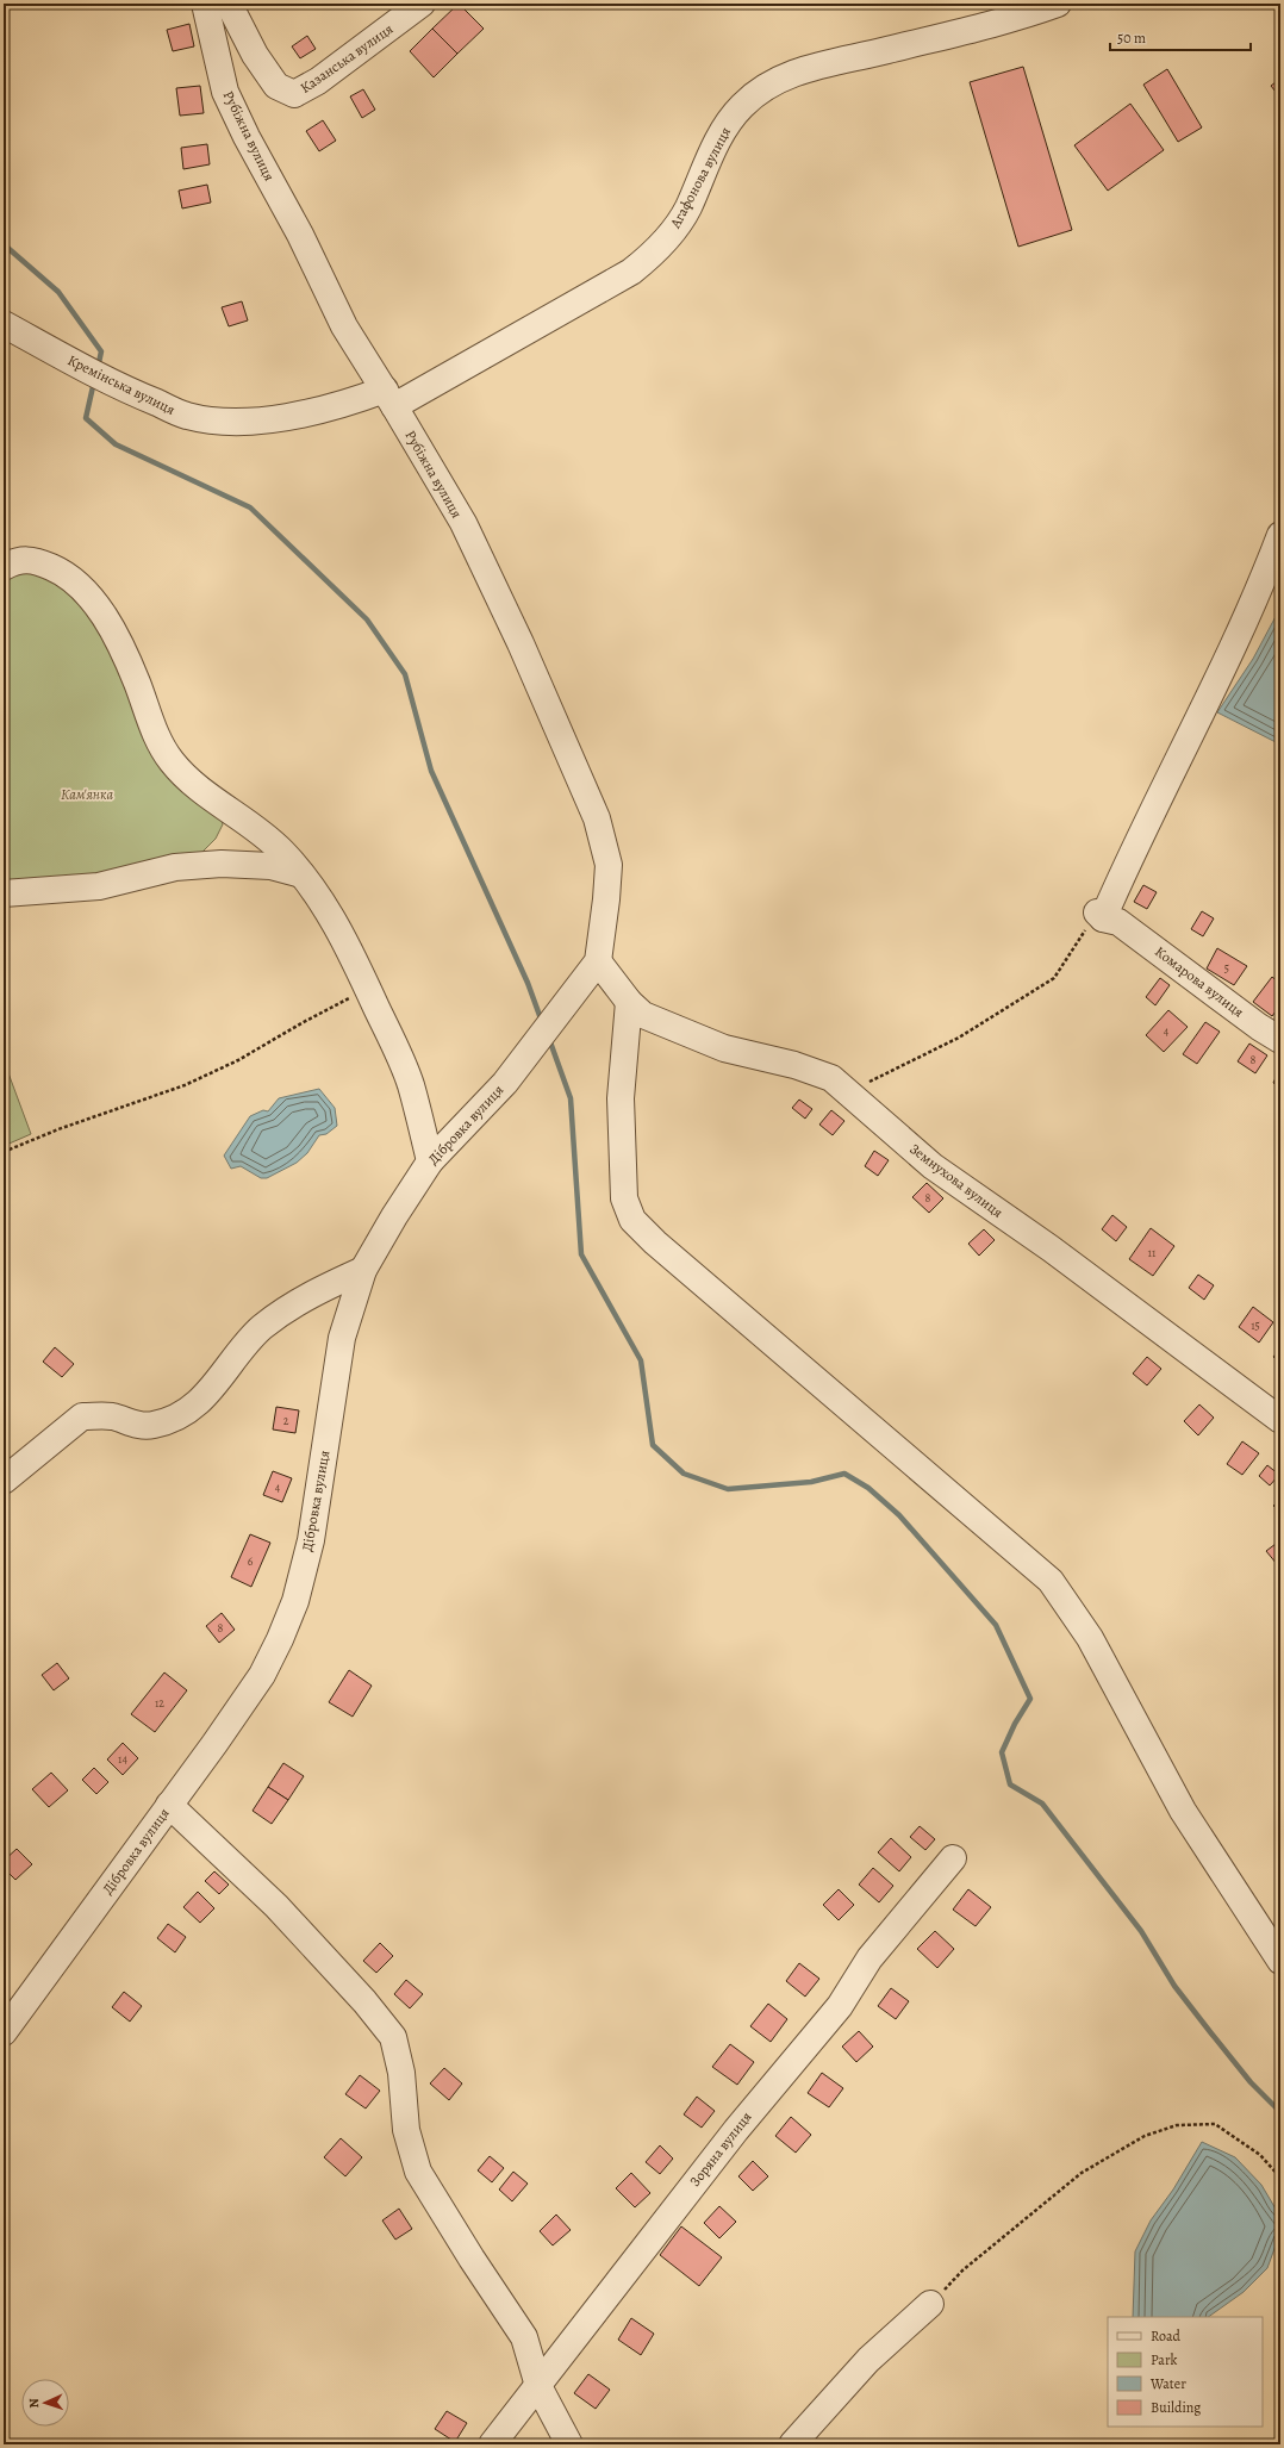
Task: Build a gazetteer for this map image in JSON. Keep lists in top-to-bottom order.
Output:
{
  "streets": {
    "street": [
      "Казанська вулиця",
      "Рубіжна вулиця",
      "Агафонова вулиця",
      "Кремінська вулиця",
      "Комарова вулиця",
      "Дібровка вулиця",
      "Земнухова вулиця",
      "Зоряна вулиця"
    ]
  },
  "crossings": [
    ["Рубіжна вулиця", "Агафонова вулиця"],
    ["Рубіжна вулиця", "Кремінська вулиця"],
    ["Рубіжна вулиця", "Дібровка вулиця"],
    ["Рубіжна вулиця", "Земнухова вулиця"],
    ["Агафонова вулиця", "Кремінська вулиця"],
    ["Дібровка вулиця", "Земнухова вулиця"]
  ],
  "parks": ["Кам'янка"],
  "house_numbers": [
    "5",
    "4",
    "8",
    "8",
    "11",
    "15",
    "2",
    "4",
    "6",
    "8",
    "12",
    "14"
  ],
  "legend": [
    "Road",
    "Park",
    "Water",
    "Building"
  ],
  "scale_bar": "50 m",
  "north": "left"
}
